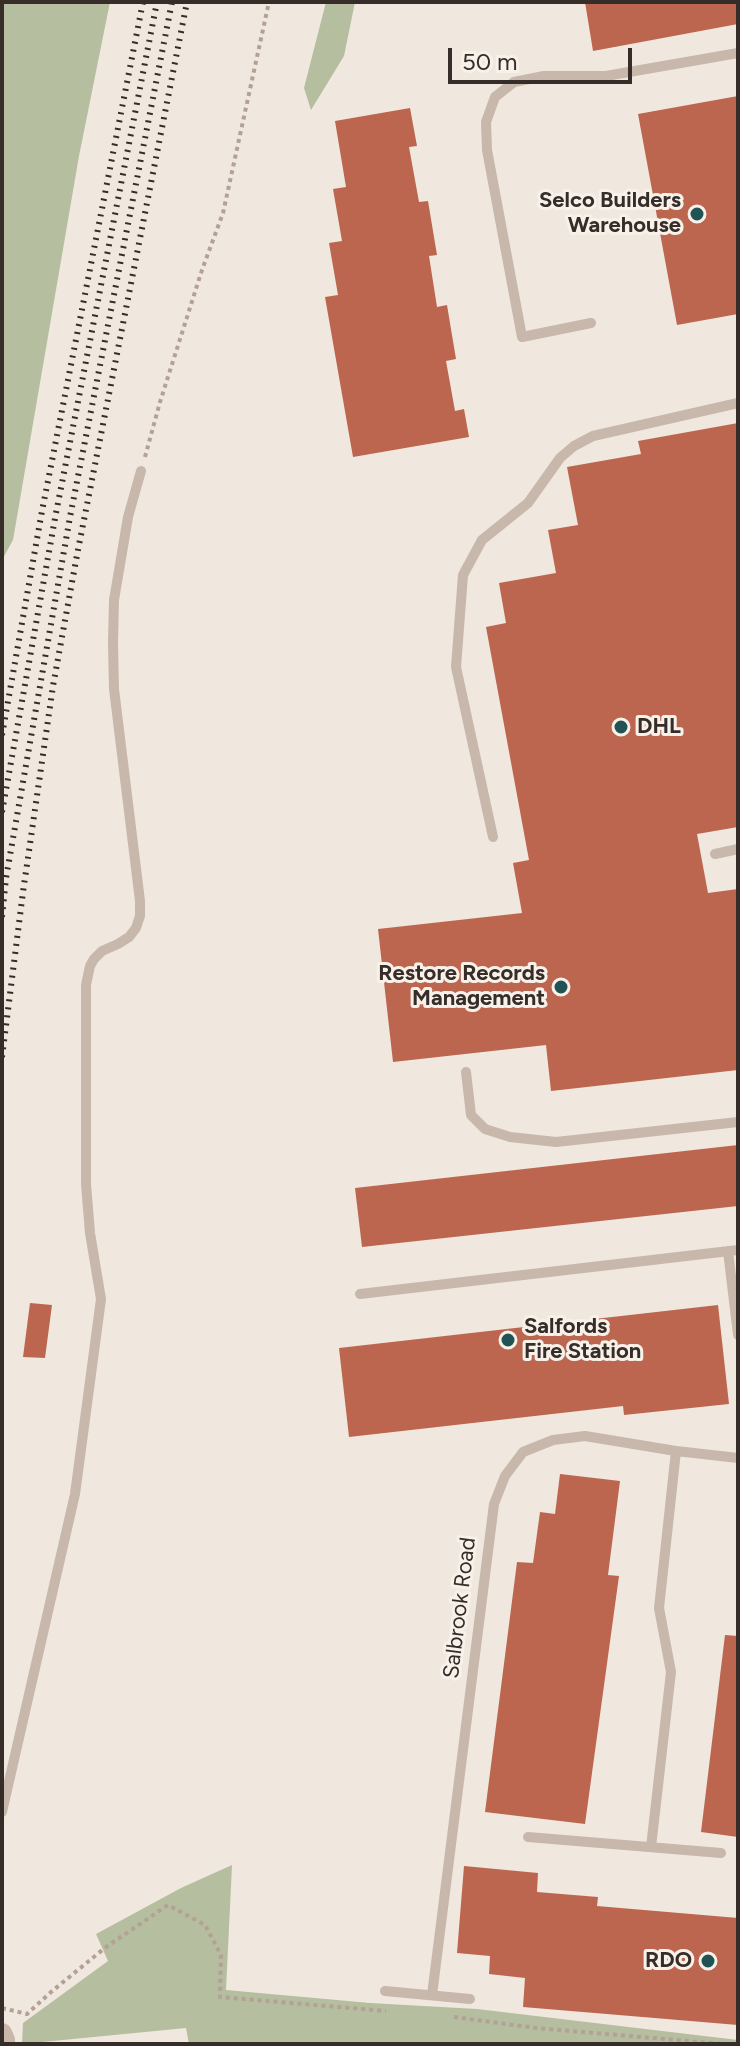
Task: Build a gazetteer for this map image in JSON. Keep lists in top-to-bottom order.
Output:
{
  "streets": {
    "lane": ["Salbrook Road"]
  },
  "places": [
    "Selco Builders Warehouse",
    "DHL",
    "Restore Records Management",
    "Salfords Fire Station",
    "RDO"
  ],
  "scale_bar": "50 m"
}
